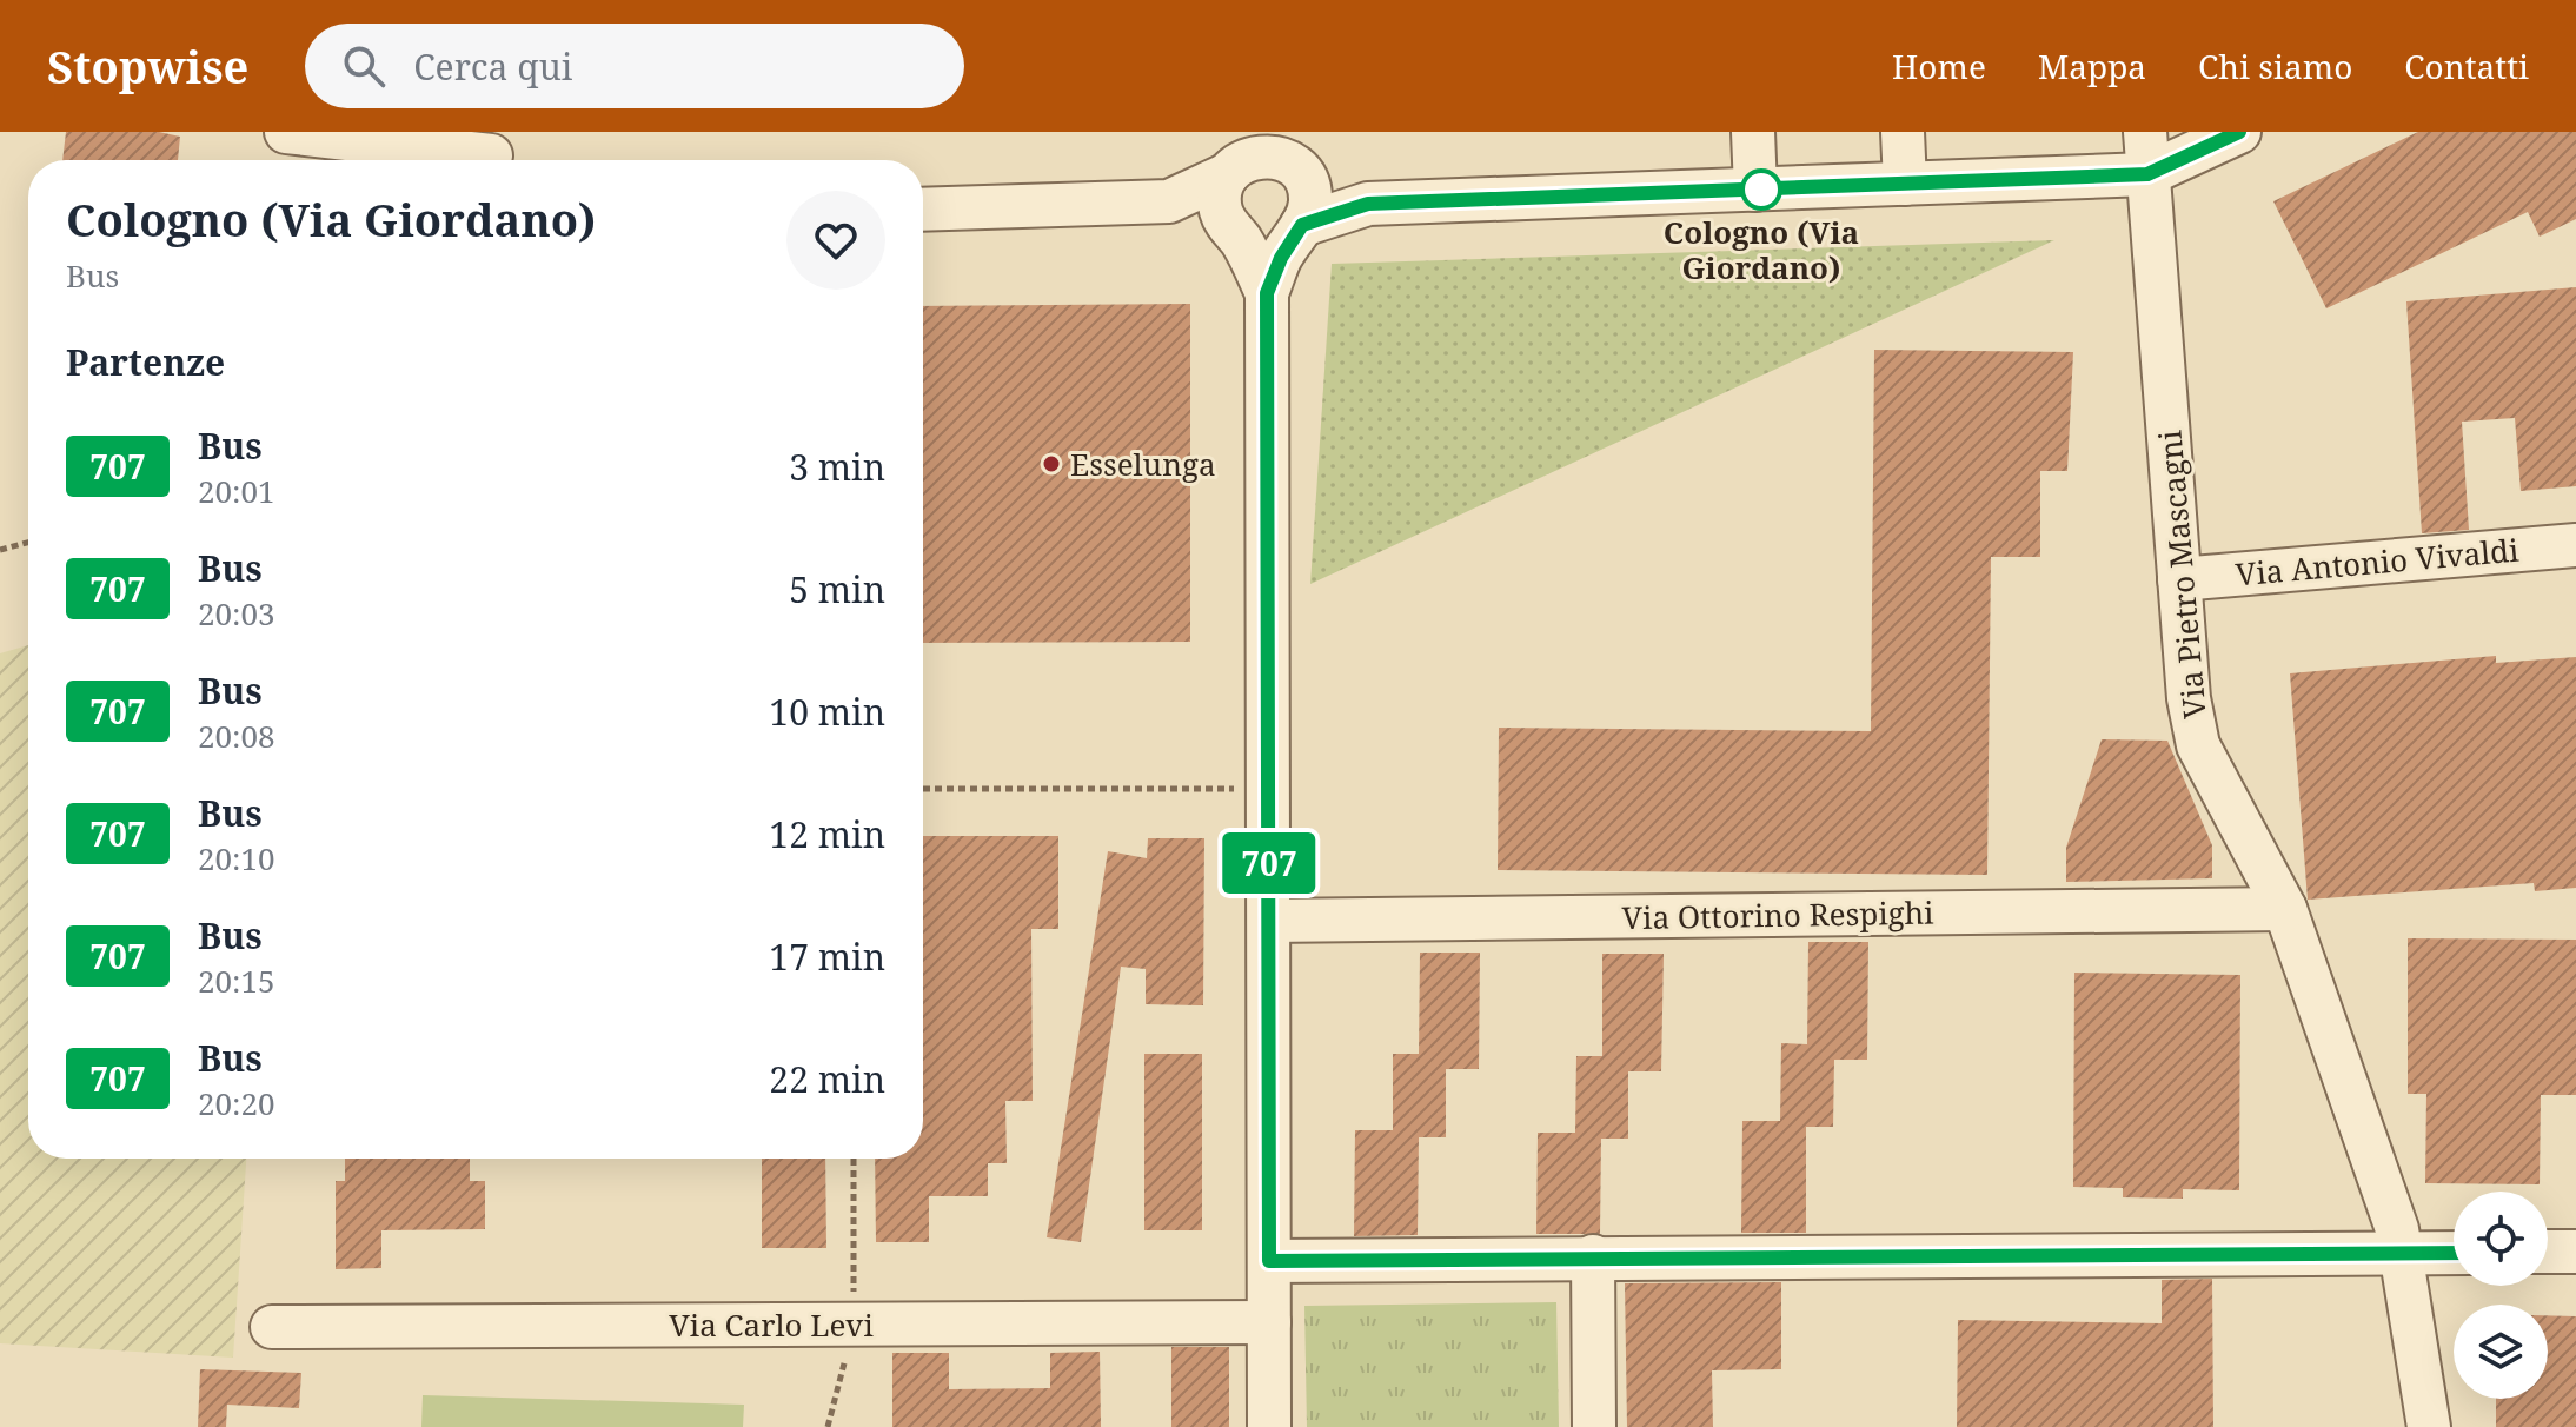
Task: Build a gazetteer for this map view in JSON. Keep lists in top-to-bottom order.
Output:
{
  "streets": {
    "street": [
      "Via Antonio Vivaldi",
      "Via Pietro Mascagni",
      "Via Ottorino Respighi",
      "Via Carlo Levi"
    ]
  },
  "crossings": [
    ["Via Antonio Vivaldi", "Via Pietro Mascagni"],
    ["Via Pietro Mascagni", "Via Ottorino Respighi"]
  ],
  "places": ["Cologno (Via Giordano)", "Esselunga"],
  "lines": ["bus line 707"],
  "page": {
    "header": "Stopwise",
    "search": "Cerca qui",
    "nav": [
      "Home",
      "Mappa",
      "Chi siamo",
      "Contatti"
    ],
    "on_map": "707",
    "heading": [
      ["Cologno (Via Giordano)", "Bus"],
      "Partenze"
    ],
    "list": [
      {
        "mark": "707",
        "name": "Bus",
        "note": "20:01",
        "value": "3 min"
      },
      {
        "mark": "707",
        "name": "Bus",
        "note": "20:03",
        "value": "5 min"
      },
      {
        "mark": "707",
        "name": "Bus",
        "note": "20:08",
        "value": "10 min"
      },
      {
        "mark": "707",
        "name": "Bus",
        "note": "20:10",
        "value": "12 min"
      },
      {
        "mark": "707",
        "name": "Bus",
        "note": "20:15",
        "value": "17 min"
      },
      {
        "mark": "707",
        "name": "Bus",
        "note": "20:20",
        "value": "22 min"
      }
    ]
  }
}
